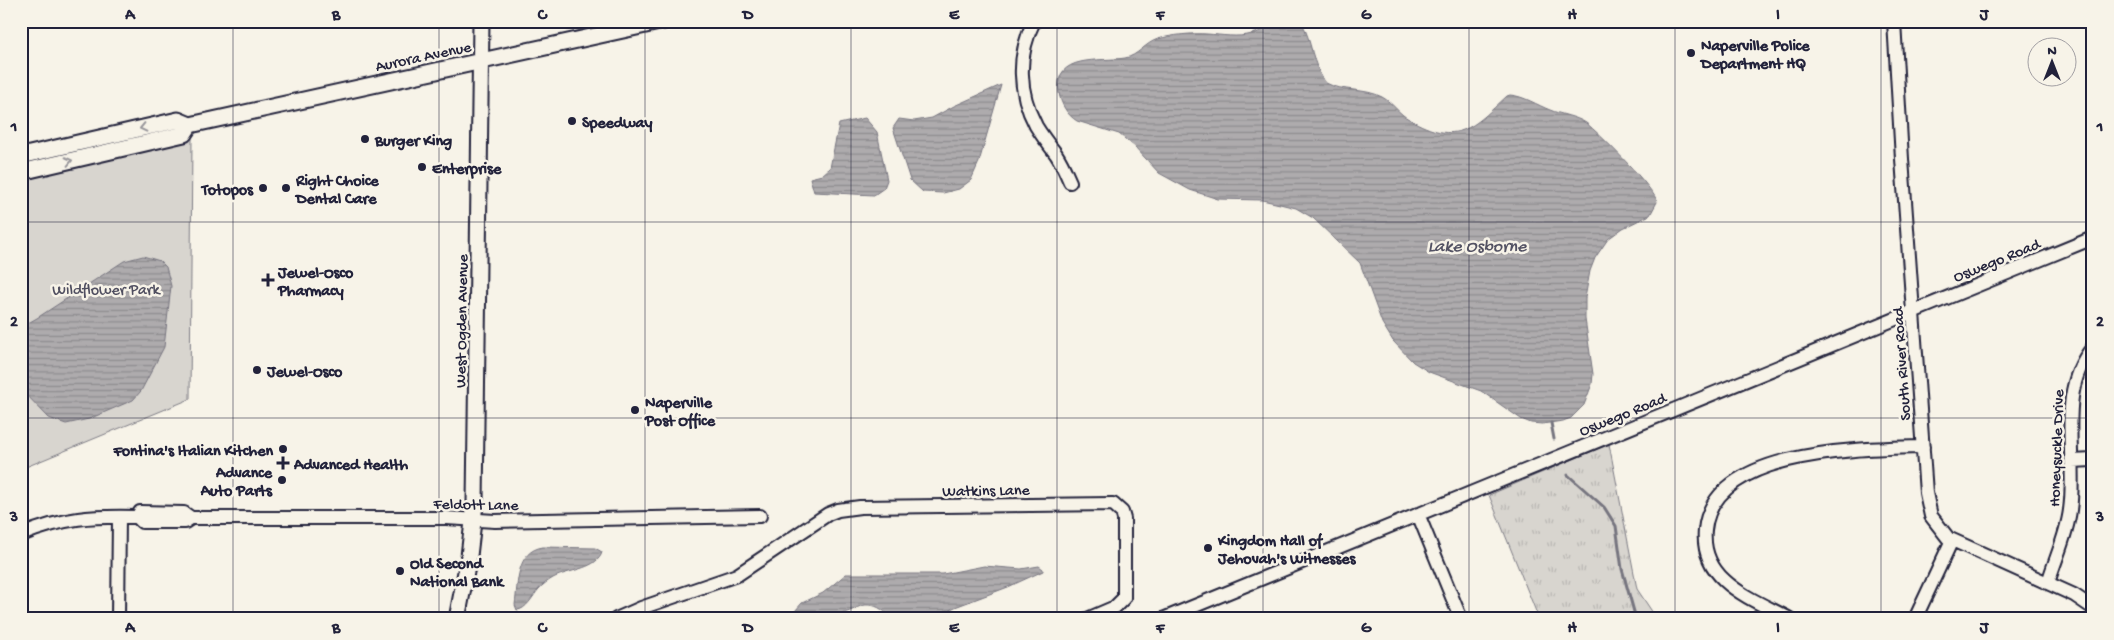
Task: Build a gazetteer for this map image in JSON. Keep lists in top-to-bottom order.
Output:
{
  "streets": {
    "main road": ["Aurora Avenue", "West Ogden Avenue"],
    "street": [
      "Oswego Road",
      "South River Road",
      "Honeysuckle Drive",
      "Watkins Lane",
      "Feldott Lane"
    ]
  },
  "crossings": [
    ["Aurora Avenue", "West Ogden Avenue"],
    ["Oswego Road", "South River Road"],
    ["West Ogden Avenue", "Feldott Lane"],
    ["South River Road", "Honeysuckle Drive"]
  ],
  "water": ["Lake Osborne"],
  "parks": ["Wildflower Park"],
  "places": {
    "other": [
      "Naperville Police Department HQ",
      "Speedway",
      "Burger King",
      "Enterprise",
      "Totopos",
      "Right Choice Dental Care",
      "Jewel-Osco",
      "Naperville Post Office",
      "Fontina's Italian Kitchen",
      "Advance Auto Parts",
      "Kingdom Hall of Jehovah's Witnesses",
      "Old Second National Bank"
    ],
    "health": ["Jewel-Osco Pharmacy", "Advanced Health"]
  },
  "north": "top",
  "grid": {
    "columns": [
      "A",
      "B",
      "C",
      "D",
      "E",
      "F",
      "G",
      "H",
      "I",
      "J"
    ],
    "rows": ["1", "2", "3"]
  }
}
